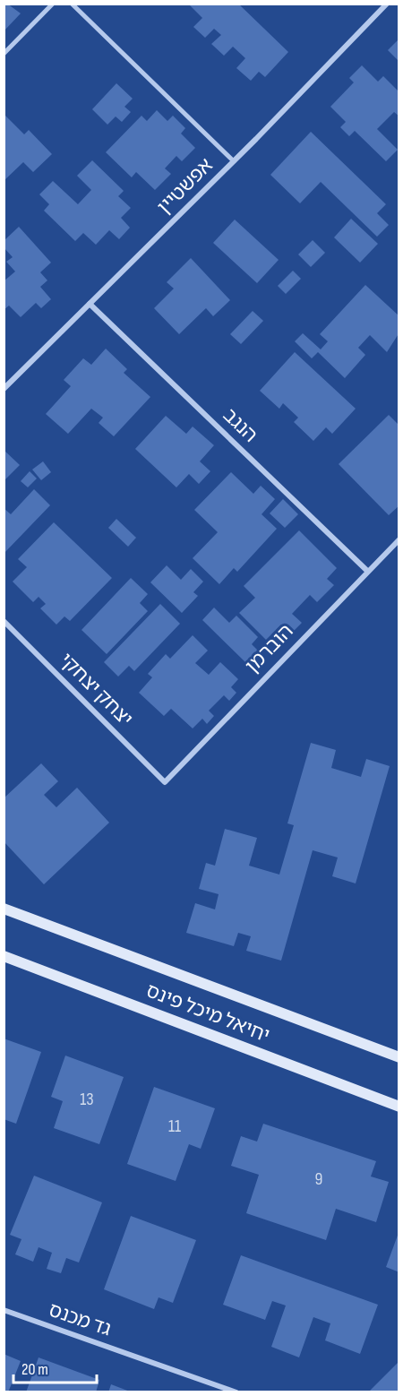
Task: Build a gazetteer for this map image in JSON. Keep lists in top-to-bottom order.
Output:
{
  "streets": {
    "main road": ["יחיאל מיכל פינס"],
    "street": [
      "אפשטיין",
      "הנגב",
      "הוברמן",
      "יצחק יצחקי",
      "גד מכנס"
    ]
  },
  "crossings": [
    ["אפשטיין", "הנגב"],
    ["הנגב", "הוברמן"],
    ["הוברמן", "יצחק יצחקי"]
  ],
  "house_numbers": ["13", "11", "9"],
  "scale_bar": "20 m"
}
